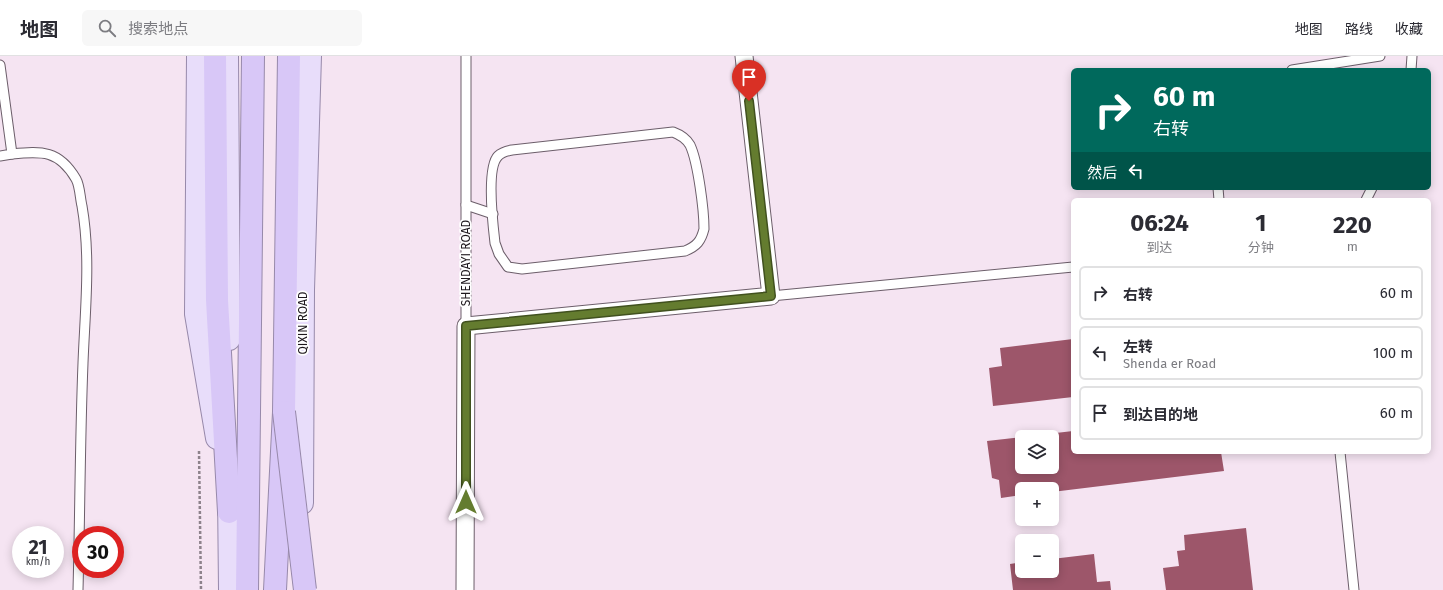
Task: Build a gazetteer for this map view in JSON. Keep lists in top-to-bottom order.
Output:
{
  "streets": {
    "main road": ["QIXIN ROAD"],
    "street": ["SHENDAYI ROAD"]
  },
  "page": {
    "header": "地图",
    "search": "搜索地点",
    "nav": ["地图", "路线", "收藏"],
    "turn": ["60 m", "右转"],
    "then": "然后",
    "eta": [
      "06:24",
      "到达",
      "1",
      "分钟",
      "220",
      "m"
    ],
    "list": [
      {
        "name": "右转",
        "value": "60 m"
      },
      {
        "name": "左转",
        "note": "Shenda er Road",
        "value": "100 m"
      },
      {
        "name": "到达目的地",
        "value": "60 m"
      }
    ],
    "map_buttons": ["+", "−"],
    "speed": "21 km/h",
    "limit": "30"
  }
}
